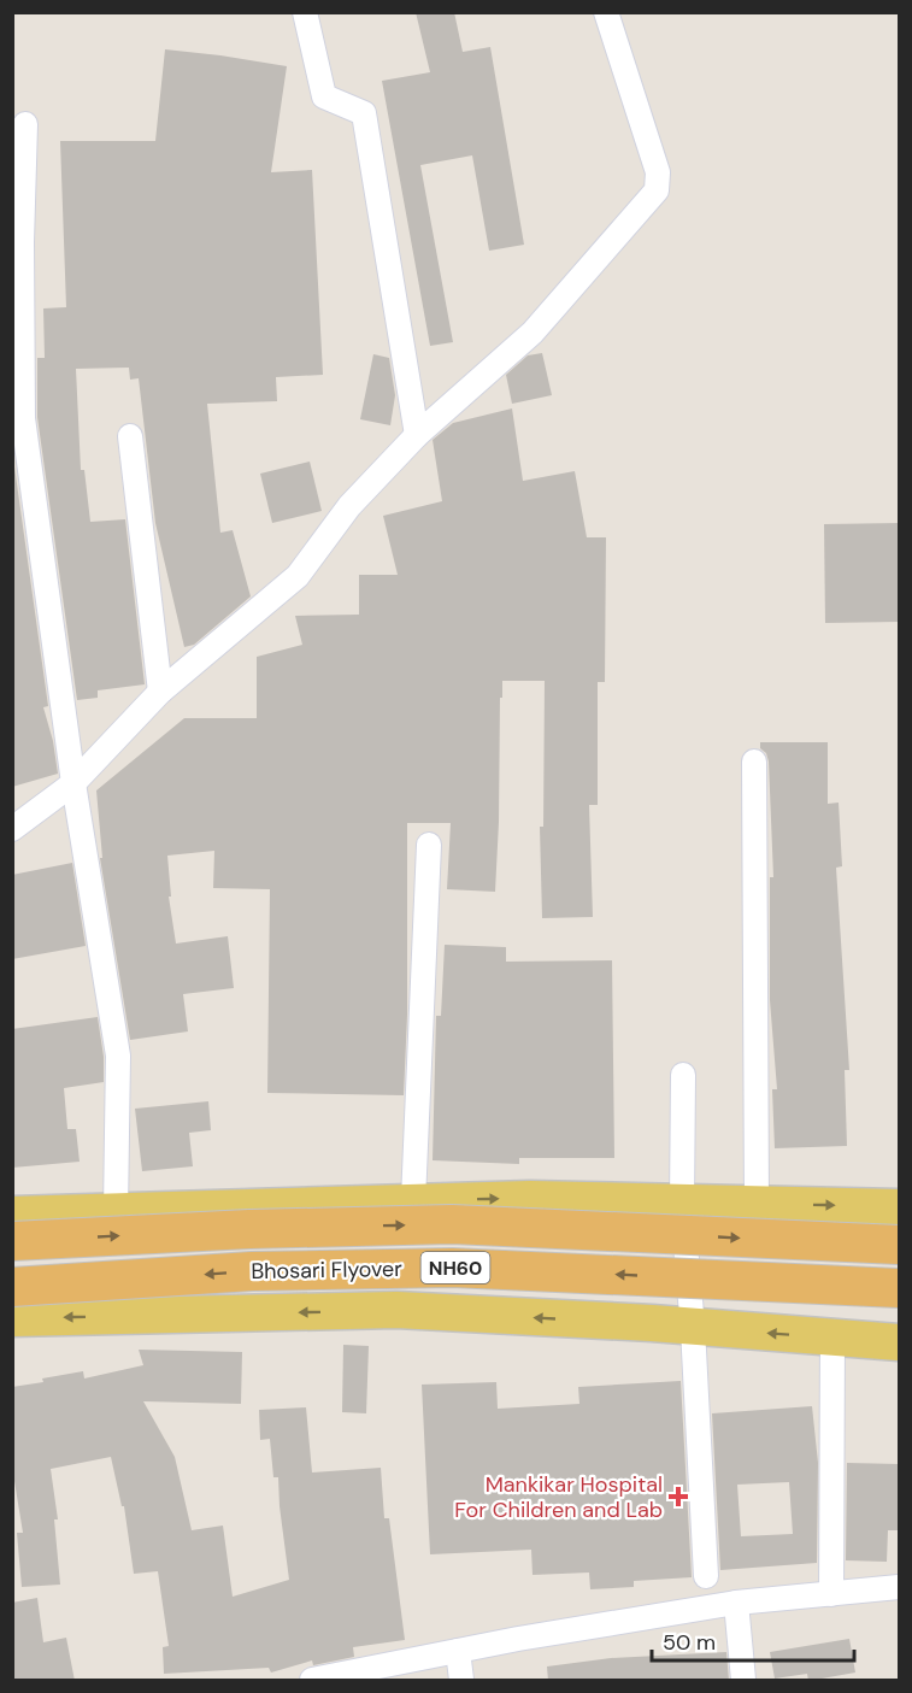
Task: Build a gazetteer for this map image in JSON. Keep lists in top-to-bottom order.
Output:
{
  "streets": {
    "highway": ["NH60", "Bhosari Flyover"]
  },
  "places": {
    "health": ["Mankikar Hospital For Children and Lab"]
  },
  "scale_bar": "50 m"
}
